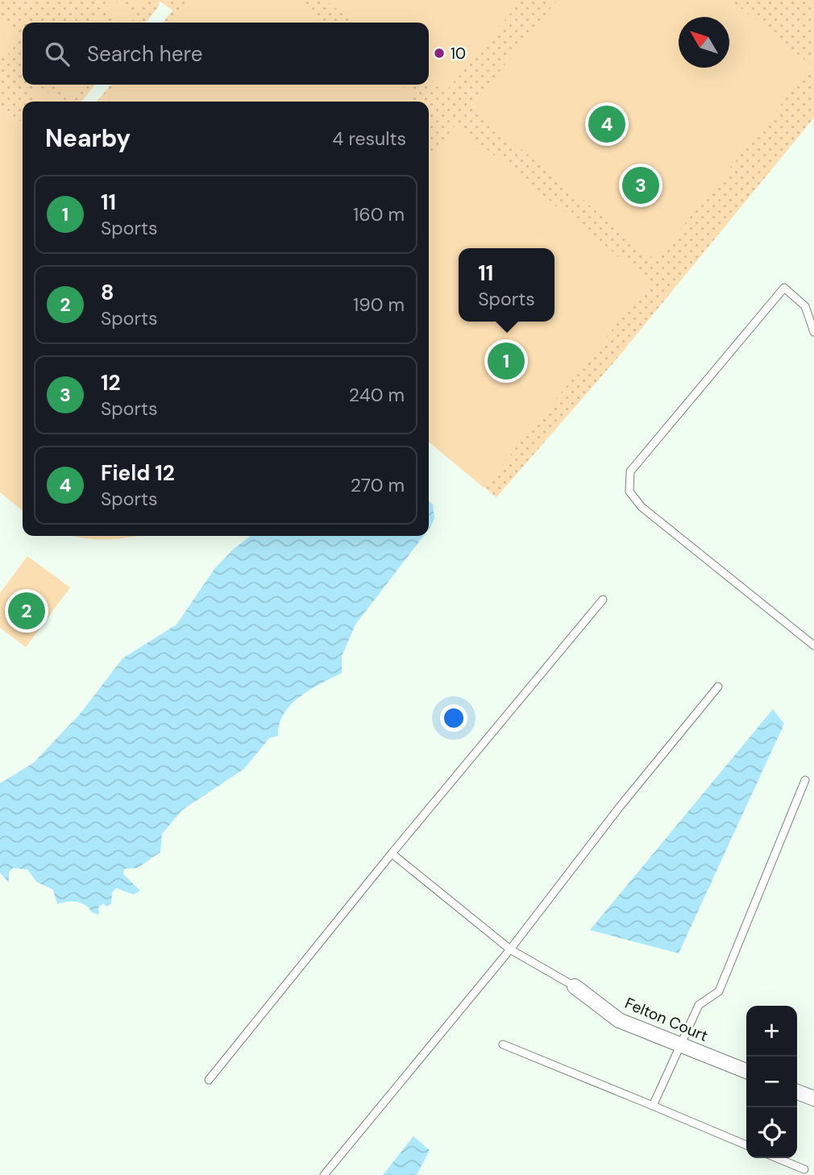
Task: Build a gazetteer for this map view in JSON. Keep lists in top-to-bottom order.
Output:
{
  "streets": {
    "street": ["Felton Court"]
  },
  "places": ["10"],
  "north": "top left",
  "page": {
    "search": "Search here",
    "heading": ["Nearby", "4 results"],
    "pins": [
      "4",
      "3",
      "1",
      "2"
    ],
    "list": [
      {
        "mark": "1",
        "name": "11",
        "note": "Sports",
        "value": "160 m"
      },
      {
        "mark": "2",
        "name": "8",
        "note": "Sports",
        "value": "190 m"
      },
      {
        "mark": "3",
        "name": "12",
        "note": "Sports",
        "value": "240 m"
      },
      {
        "mark": "4",
        "name": "Field 12",
        "note": "Sports",
        "value": "270 m"
      }
    ],
    "popup": ["11", "Sports"],
    "map_buttons": ["+", "−"]
  }
}
